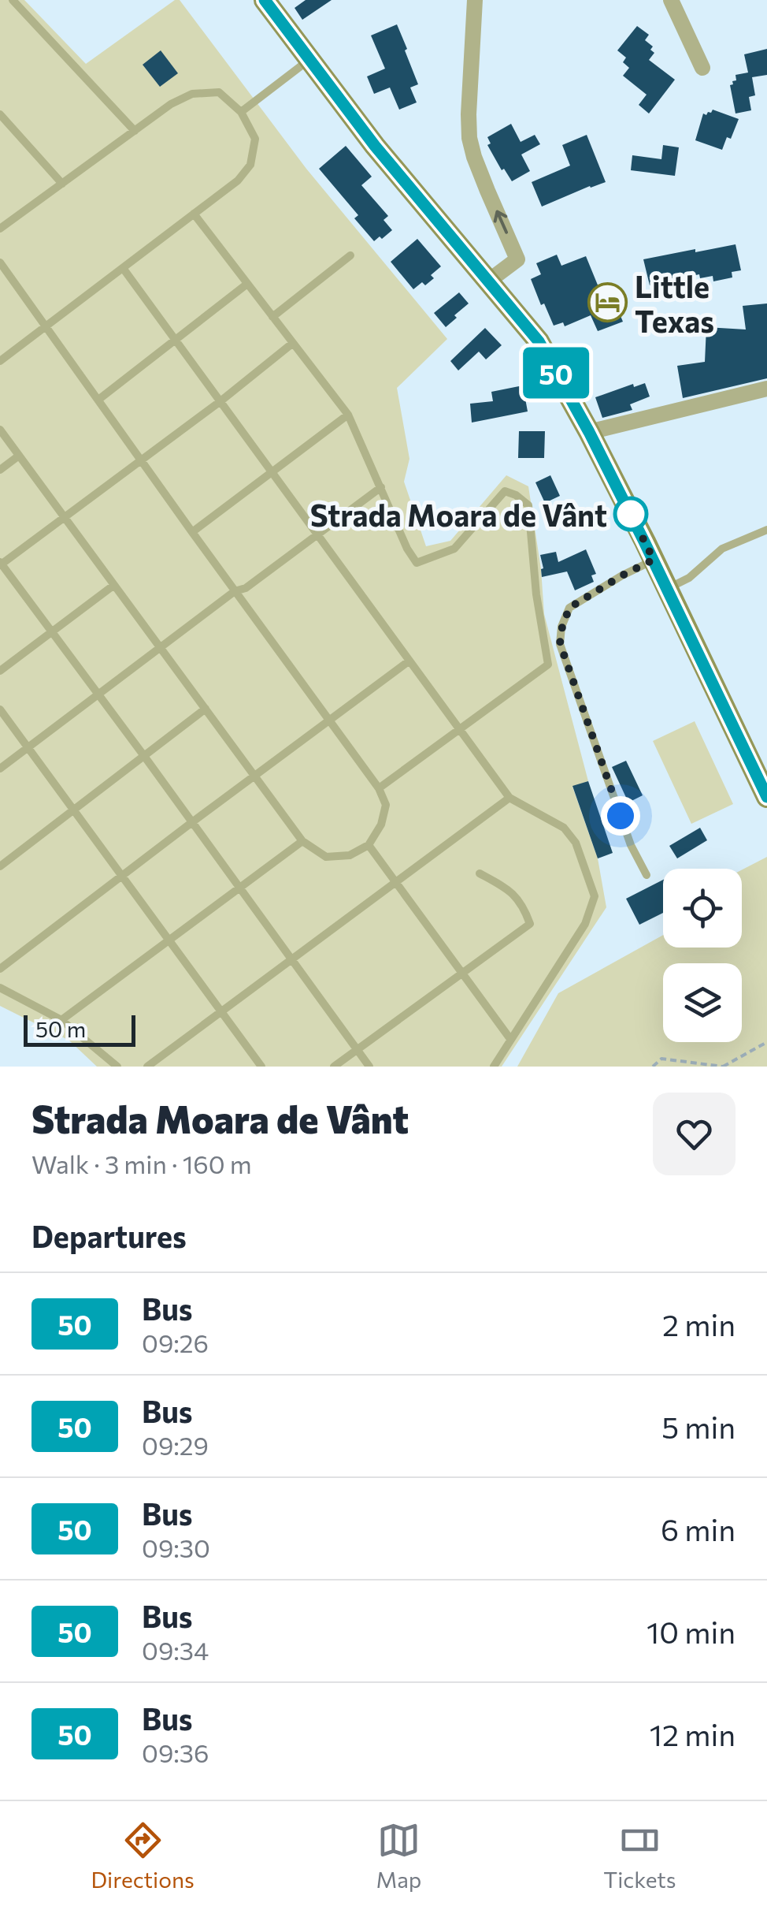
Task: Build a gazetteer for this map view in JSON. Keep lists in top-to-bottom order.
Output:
{
  "places": {
    "hotel": ["Little Texas"],
    "other": ["Strada Moara de Vânt"]
  },
  "lines": ["bus line 50"],
  "scale_bar": "50 m",
  "page": {
    "on_map": "50",
    "scale": "50 m",
    "heading": [
      ["Strada Moara de Vânt", "Walk · 3 min · 160 m"],
      "Departures"
    ],
    "list": [
      {
        "mark": "50",
        "name": "Bus",
        "note": "09:26",
        "value": "2 min"
      },
      {
        "mark": "50",
        "name": "Bus",
        "note": "09:29",
        "value": "5 min"
      },
      {
        "mark": "50",
        "name": "Bus",
        "note": "09:30",
        "value": "6 min"
      },
      {
        "mark": "50",
        "name": "Bus",
        "note": "09:34",
        "value": "10 min"
      },
      {
        "mark": "50",
        "name": "Bus",
        "note": "09:36",
        "value": "12 min"
      }
    ],
    "tabs": ["Directions", "Map", "Tickets"]
  }
}
